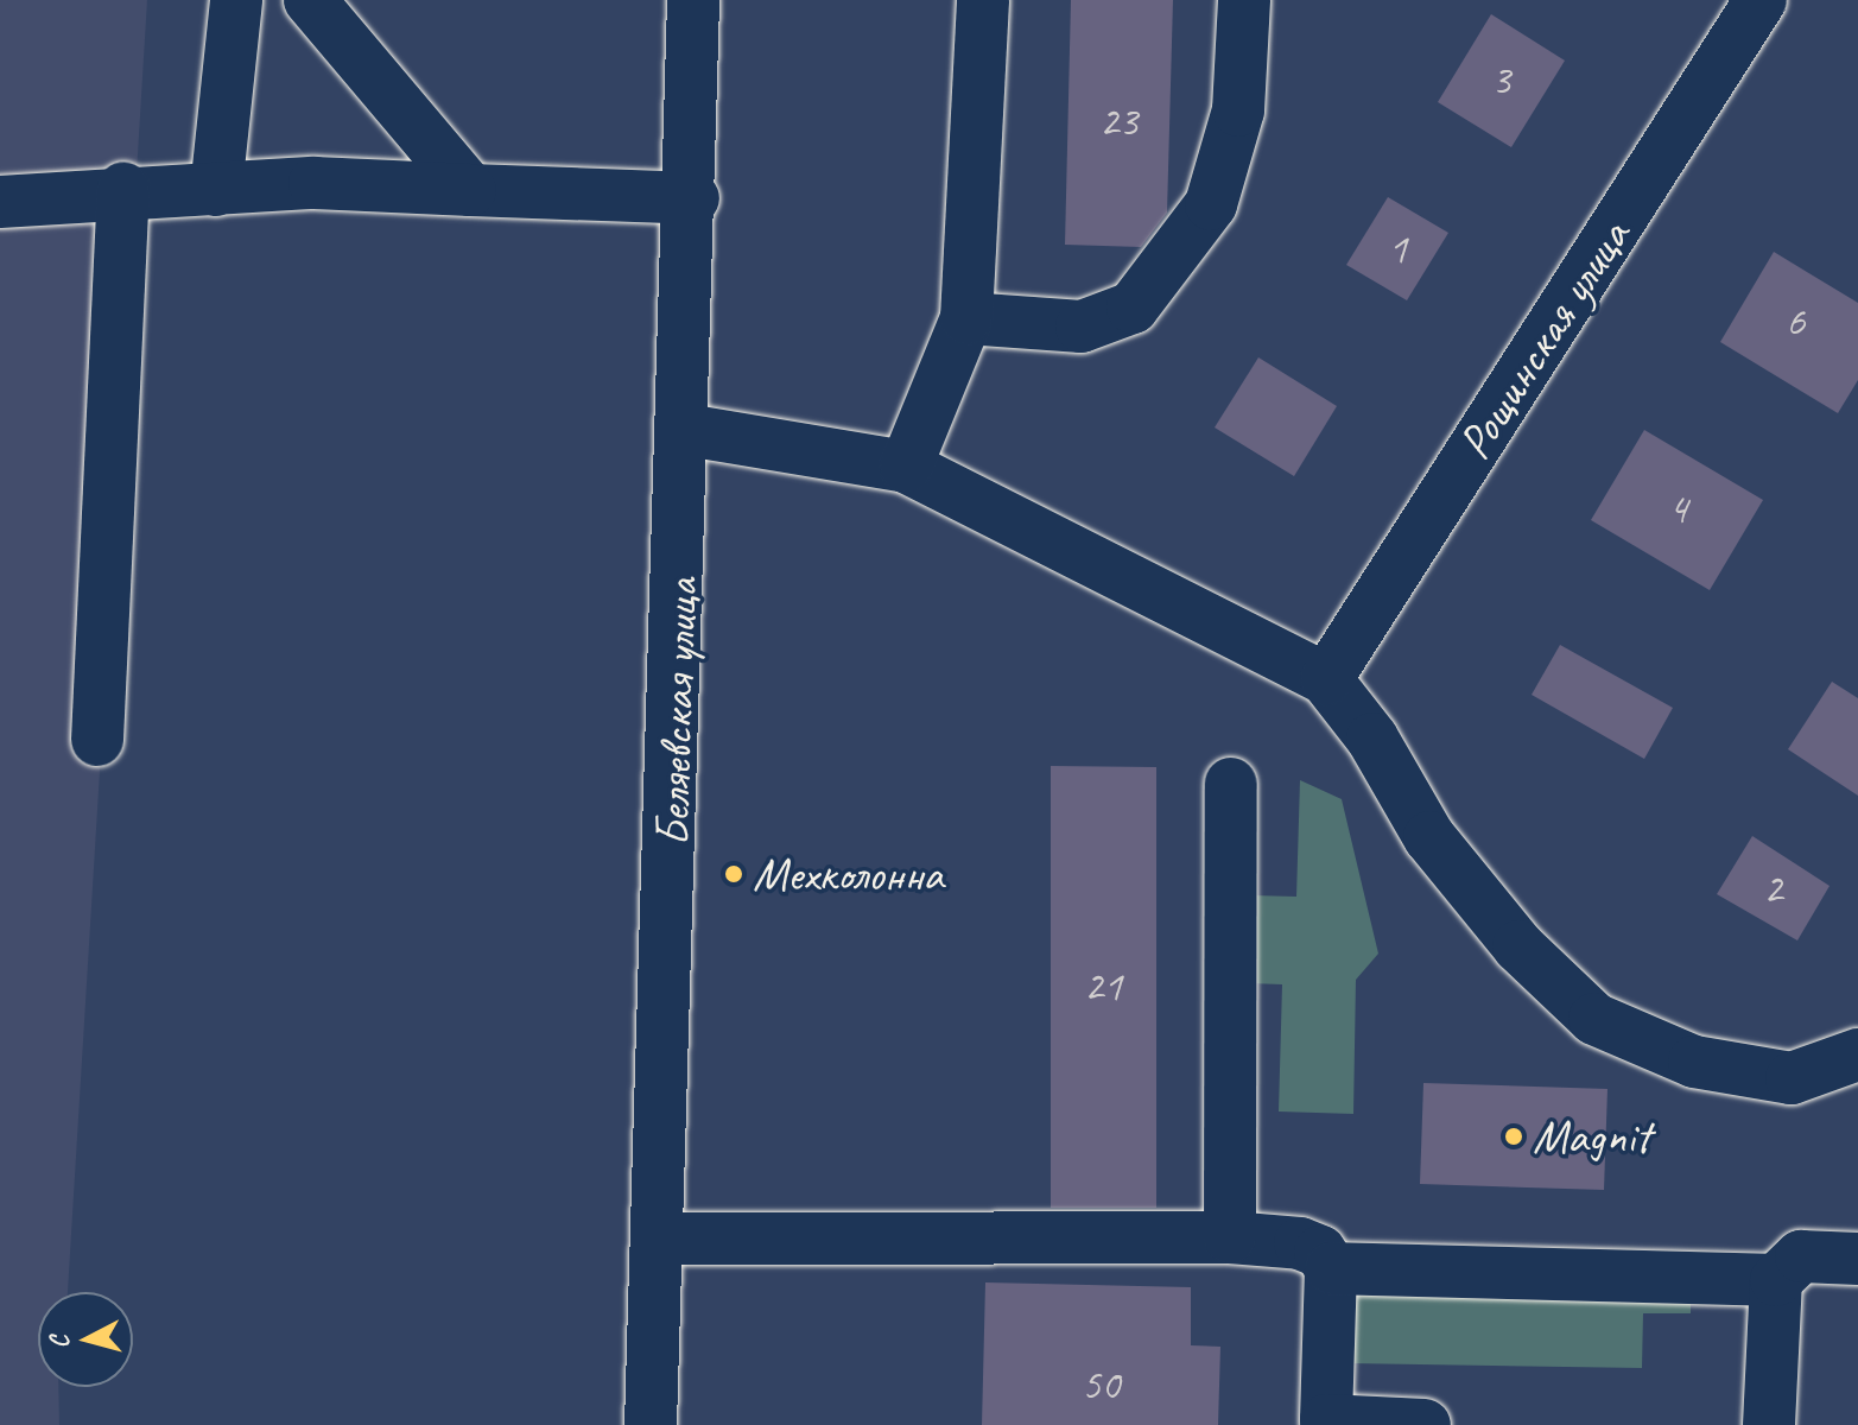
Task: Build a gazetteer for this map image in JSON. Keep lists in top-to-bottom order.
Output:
{
  "streets": {
    "street": ["Рощинская улица", "Беляевская улица"]
  },
  "places": ["Мехколонна", "Magnit"],
  "house_numbers": [
    "3",
    "23",
    "1",
    "6",
    "4",
    "2",
    "21",
    "50"
  ],
  "north": "left"
}
